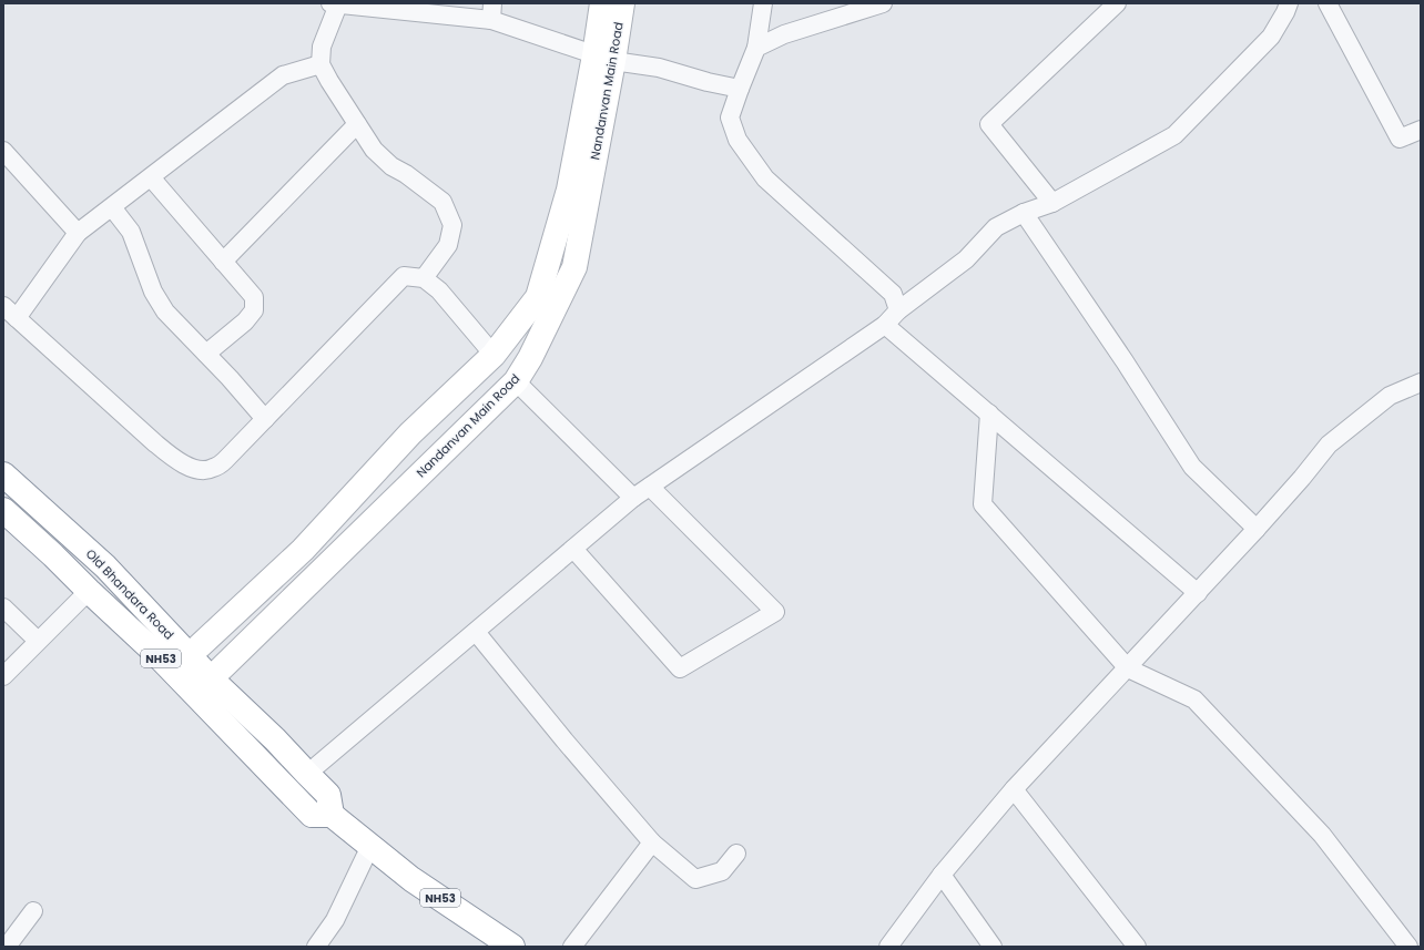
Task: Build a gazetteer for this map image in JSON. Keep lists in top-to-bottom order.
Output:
{
  "streets": {
    "main road": ["Nandanvan Main Road", "Old Bhandara Road", "NH53"]
  },
  "crossings": [
    ["Nandanvan Main Road", "Old Bhandara Road"],
    ["Nandanvan Main Road", "NH53"],
    ["Old Bhandara Road", "NH53"]
  ]
}
